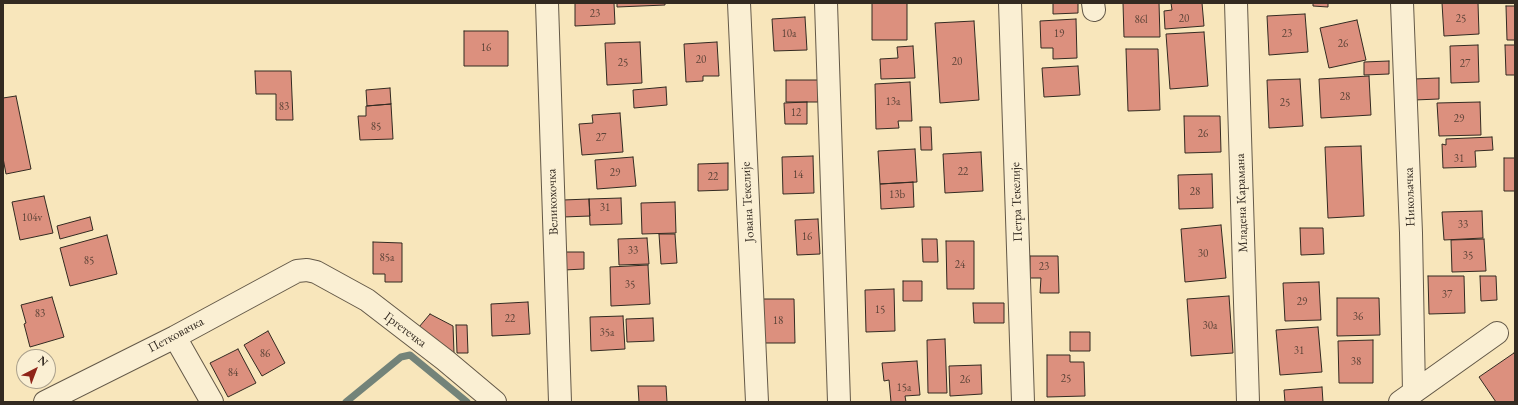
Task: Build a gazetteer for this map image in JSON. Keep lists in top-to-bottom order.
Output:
{
  "streets": {
    "street": [
      "Никољачка",
      "Великохочка",
      "Јована Текелије",
      "Петра Текелије",
      "Младена Карамана",
      "Гргетечка",
      "Петковачка"
    ]
  },
  "crossings": [
    ["Гргетечка", "Петковачка"]
  ],
  "house_numbers": [
    "23",
    "20",
    "25",
    "86l",
    "10a",
    "19",
    "23",
    "26",
    "16",
    "20",
    "20",
    "25",
    "27",
    "28",
    "13a",
    "25",
    "83",
    "12",
    "29",
    "85",
    "26",
    "27",
    "31",
    "22",
    "29",
    "14",
    "22",
    "28",
    "13b",
    "31",
    "104v",
    "33",
    "16",
    "33",
    "30",
    "35",
    "85a",
    "85",
    "24",
    "23",
    "35",
    "37",
    "29",
    "15",
    "83",
    "36",
    "22",
    "18",
    "30a",
    "35a",
    "31",
    "86",
    "38",
    "84",
    "25",
    "26",
    "15a"
  ],
  "north": "top right"
}
